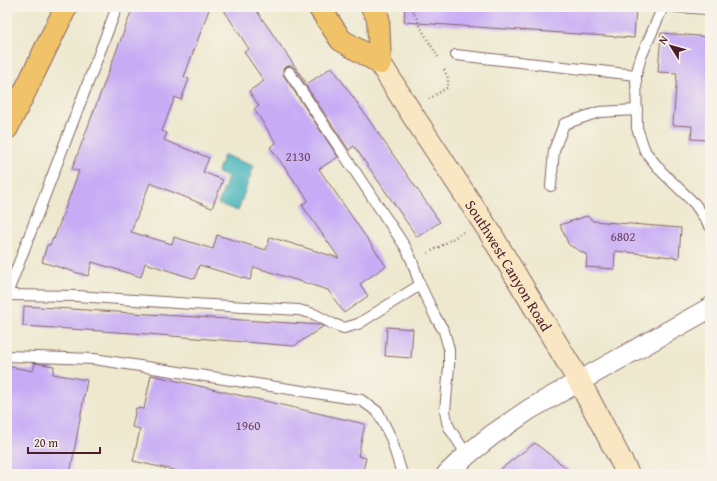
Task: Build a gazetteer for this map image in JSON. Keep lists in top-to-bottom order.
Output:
{
  "streets": {
    "main road": ["Southwest Canyon Road"]
  },
  "house_numbers": ["2130", "6802", "1960"],
  "scale_bar": "20 m",
  "north": "top left"
}
